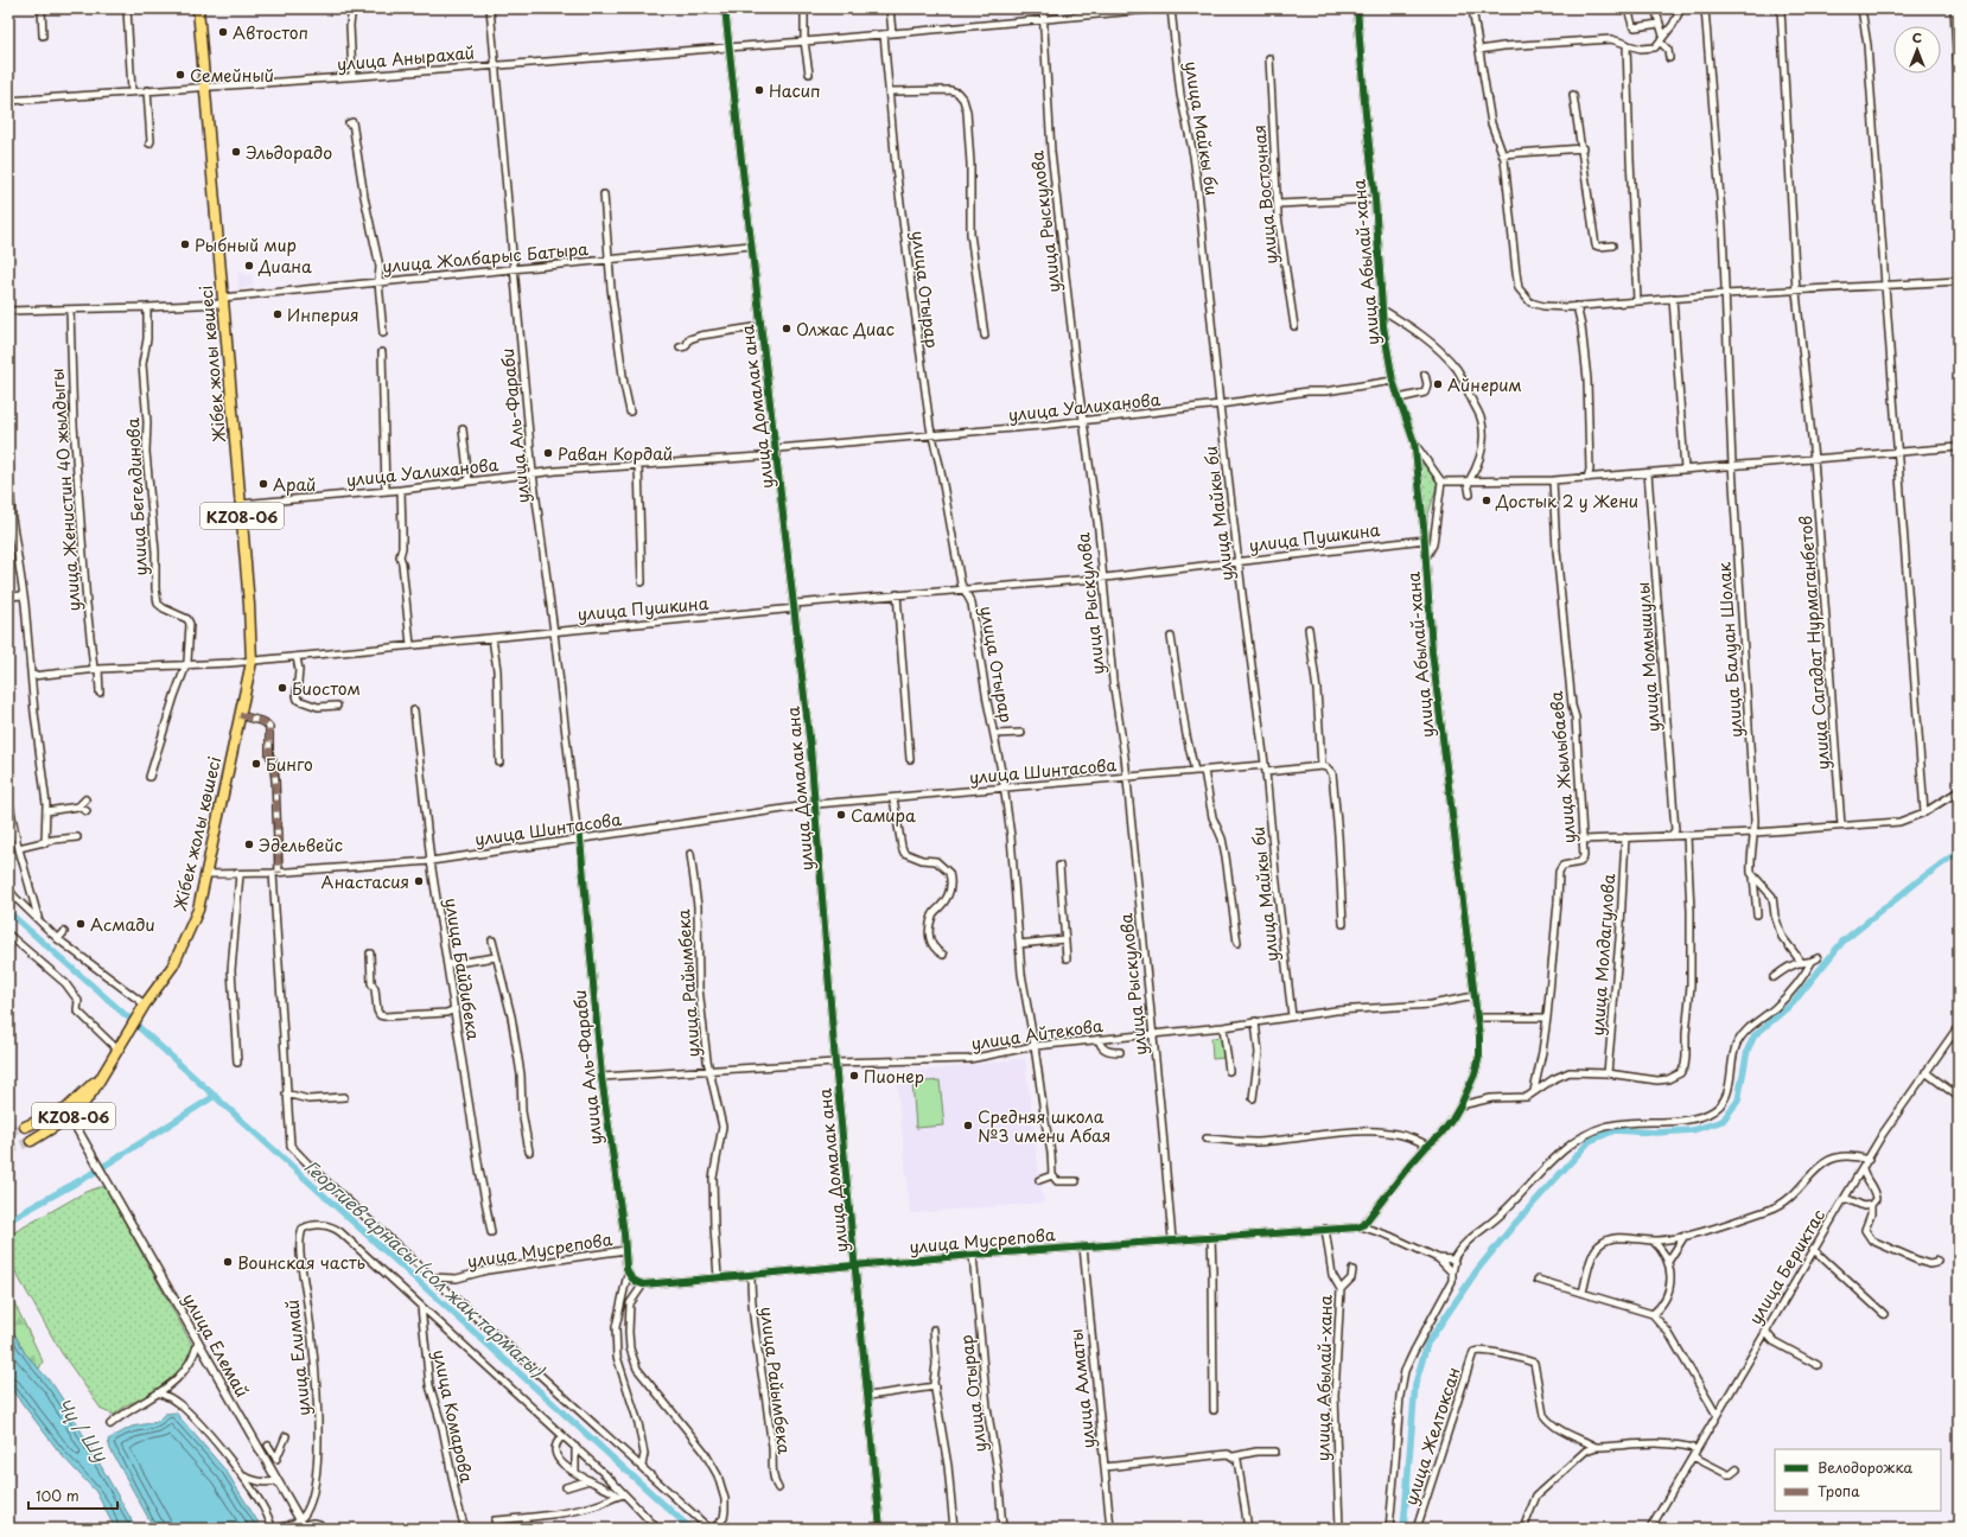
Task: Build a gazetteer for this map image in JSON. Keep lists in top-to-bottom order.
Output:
{
  "streets": {
    "highway": ["Жібек жолы көшесі", "KZ08-06"],
    "street": [
      "улица Анырахай",
      "улица Майкы би",
      "улица Восточная",
      "улица Рыскулова",
      "улица Жолбарыс Батыра",
      "улица Абылай-хана",
      "улица Отырар",
      "улица Домалак ана",
      "улица Уалиханова",
      "улица Аль-Фараби",
      "улица Женистин 40 жылдыгы",
      "улица Бегелдинова",
      "улица Пушкина",
      "улица Сагадат Нурмаганбетов",
      "улица Балуан Шолак",
      "улица Момышулы",
      "улица Жылыбаева",
      "улица Шинтасова",
      "улица Молдагулова",
      "улица Байдибека",
      "улица Райымбека",
      "улица Айтекова",
      "улица Мусрепова",
      "улица Бериктас",
      "улица Елемай",
      "улица Елимай",
      "улица Алматы",
      "улица Комарова",
      "улица Желтоксан"
    ]
  },
  "crossings": [
    ["улица Анырахай", "улица Рыскулова"],
    ["улица Анырахай", "улица Отырар"],
    ["улица Анырахай", "Жібек жолы көшесі"],
    ["улица Анырахай", "улица Домалак ана"],
    ["улица Анырахай", "улица Аль-Фараби"],
    ["улица Майкы би", "улица Уалиханова"],
    ["улица Майкы би", "улица Пушкина"],
    ["улица Майкы би", "улица Шинтасова"],
    ["улица Майкы би", "улица Айтекова"],
    ["улица Рыскулова", "улица Уалиханова"],
    ["улица Рыскулова", "улица Пушкина"],
    ["улица Рыскулова", "улица Шинтасова"],
    ["улица Рыскулова", "улица Айтекова"],
    ["улица Рыскулова", "улица Мусрепова"],
    ["улица Жолбарыс Батыра", "Жібек жолы көшесі"],
    ["улица Жолбарыс Батыра", "улица Домалак ана"],
    ["улица Жолбарыс Батыра", "улица Аль-Фараби"],
    ["улица Жолбарыс Батыра", "улица Женистин 40 жылдыгы"],
    ["улица Жолбарыс Батыра", "улица Бегелдинова"],
    ["улица Абылай-хана", "улица Уалиханова"],
    ["улица Абылай-хана", "улица Пушкина"],
    ["улица Абылай-хана", "улица Айтекова"],
    ["улица Абылай-хана", "улица Мусрепова"],
    ["улица Отырар", "улица Уалиханова"],
    ["улица Отырар", "улица Пушкина"],
    ["улица Отырар", "улица Шинтасова"],
    ["улица Отырар", "улица Айтекова"],
    ["улица Отырар", "улица Мусрепова"],
    ["Жібек жолы көшесі", "улица Уалиханова"],
    ["Жібек жолы көшесі", "KZ08-06"],
    ["Жібек жолы көшесі", "улица Пушкина"],
    ["Жібек жолы көшесі", "улица Шинтасова"],
    ["улица Домалак ана", "улица Уалиханова"],
    ["улица Домалак ана", "улица Пушкина"],
    ["улица Домалак ана", "улица Шинтасова"],
    ["улица Домалак ана", "улица Айтекова"],
    ["улица Домалак ана", "улица Мусрепова"],
    ["улица Уалиханова", "улица Аль-Фараби"],
    ["улица Аль-Фараби", "улица Пушкина"],
    ["улица Аль-Фараби", "улица Шинтасова"],
    ["улица Аль-Фараби", "улица Айтекова"],
    ["улица Аль-Фараби", "улица Мусрепова"],
    ["улица Женистин 40 жылдыгы", "улица Пушкина"],
    ["улица Бегелдинова", "улица Пушкина"],
    ["KZ08-06", "улица Елемай"],
    ["улица Шинтасова", "улица Байдибека"],
    ["улица Райымбека", "улица Айтекова"],
    ["улица Райымбека", "улица Мусрепова"],
    ["улица Мусрепова", "улица Алматы"],
    ["улица Елемай", "улица Елимай"],
    ["улица Елимай", "улица Комарова"]
  ],
  "water": ["Георгиев арнасы (сол жақ тармағы)", "Чү / Шу"],
  "places": [
    "Автостоп",
    "Семейный",
    "Насип",
    "Эльдорадо",
    "Рыбный мир",
    "Диана",
    "Инперия",
    "Олжас Диас",
    "Айнерим",
    "Раван Кордай",
    "Арай",
    "Достык 2 у Жени",
    "Биостом",
    "Бинго",
    "Самира",
    "Эдельвейс",
    "Анастасия",
    "Асмади",
    "Пионер",
    "Средняя школа №3 имени Абая",
    "Воинская часть"
  ],
  "legend": ["Велодорожка", "Тропа"],
  "scale_bar": "100 m",
  "north": "top"
}
